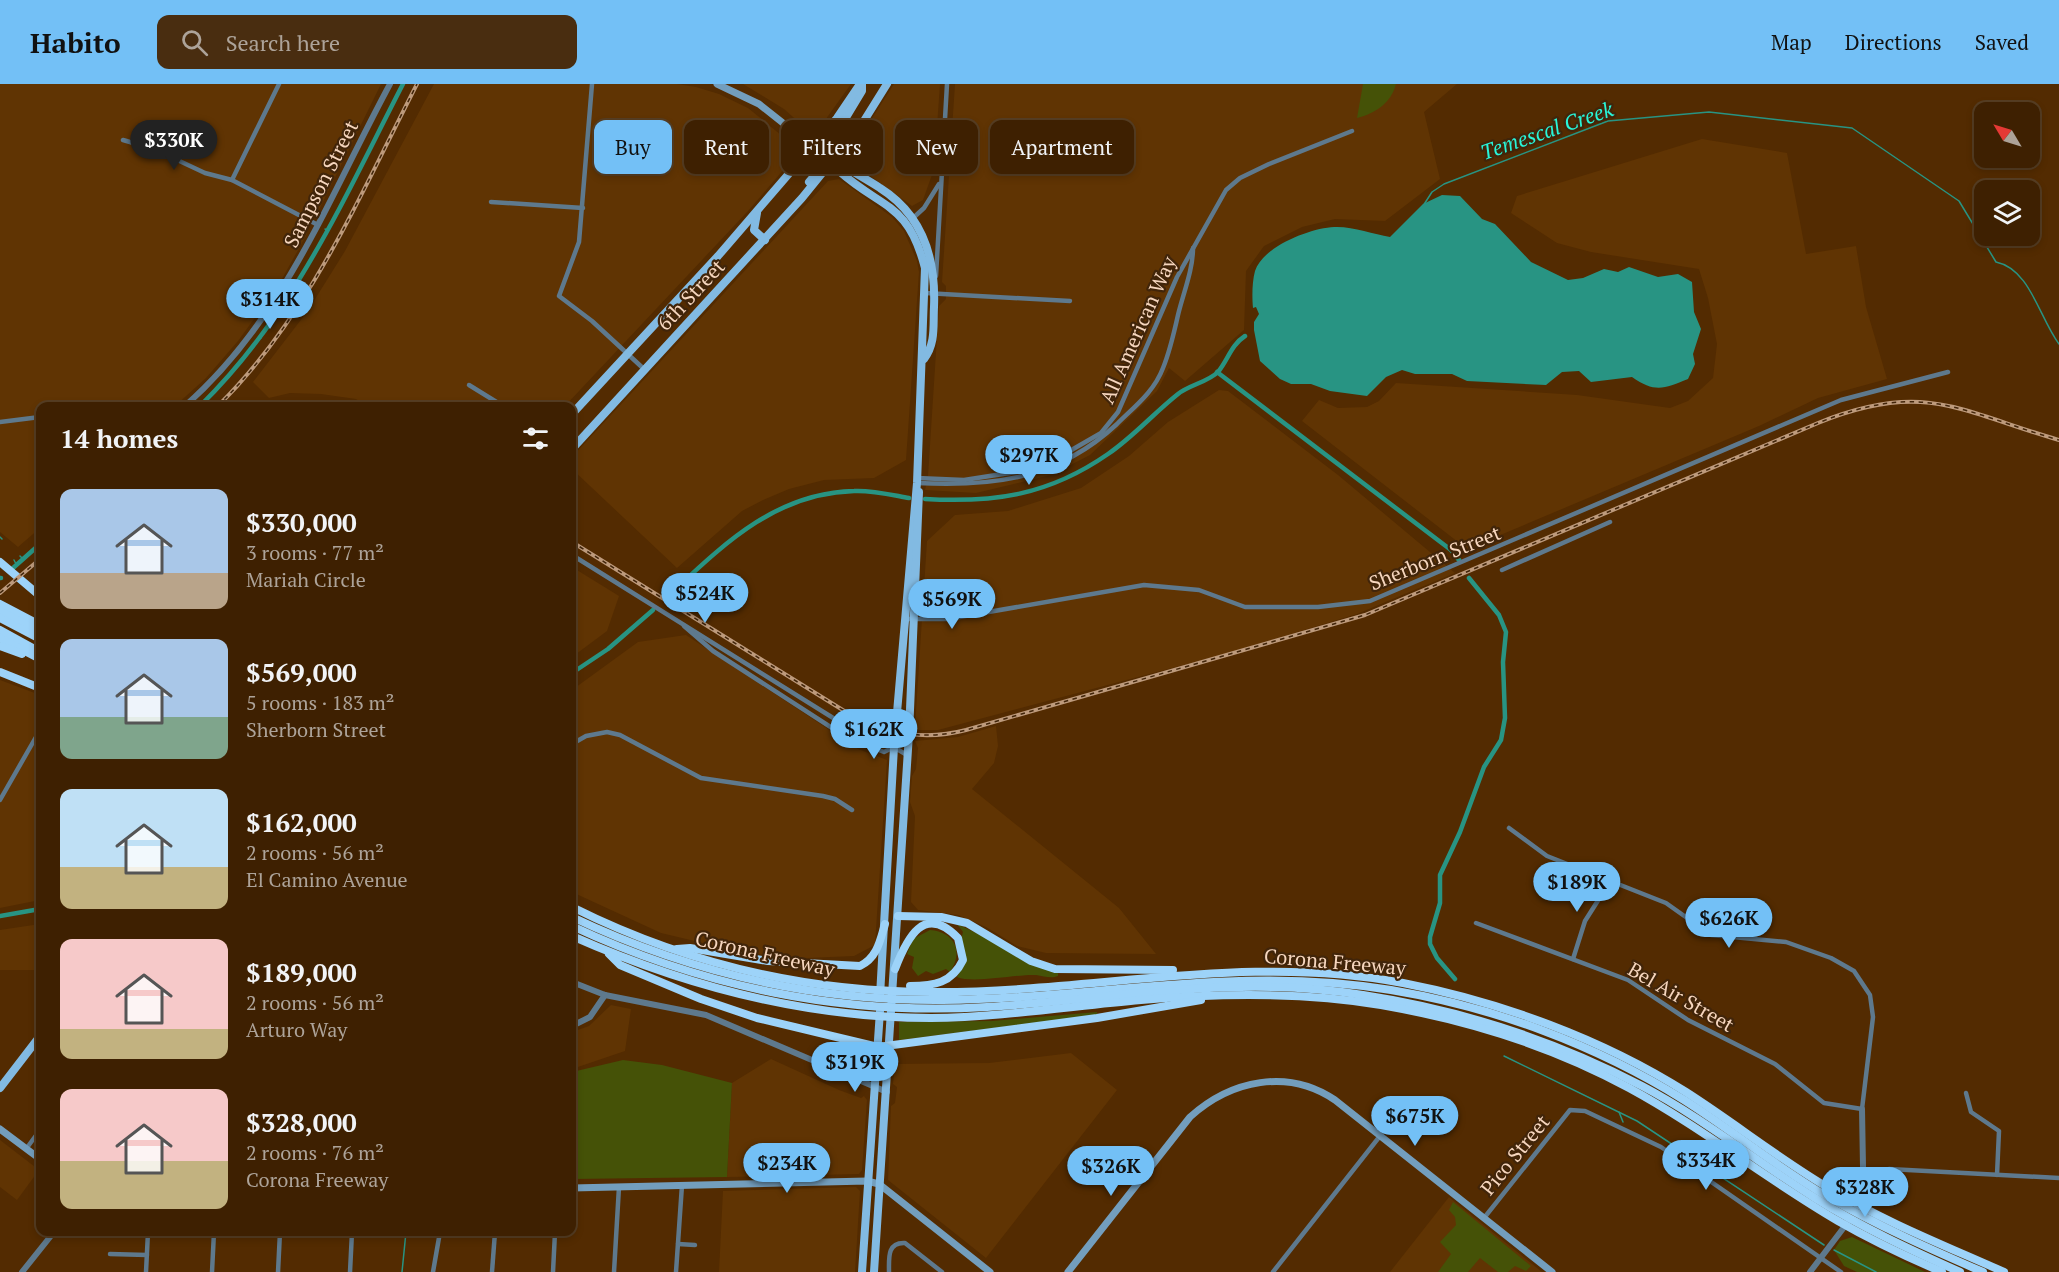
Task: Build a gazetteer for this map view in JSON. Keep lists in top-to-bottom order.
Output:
{
  "streets": {
    "highway": ["Corona Freeway"],
    "main road": ["6th Street"],
    "street": [
      "Sampson Street",
      "All American Way",
      "Sherborn Street",
      "Bel Air Street",
      "Pico Street"
    ]
  },
  "water": ["Temescal Creek"],
  "north": "top left",
  "page": {
    "header": "Habito",
    "search": "Search here",
    "nav": ["Map", "Directions", "Saved"],
    "price": [
      "$330K",
      "$314K",
      "$297K",
      "$524K",
      "$569K",
      "$162K",
      "$189K",
      "$626K",
      "$319K",
      "$675K",
      "$334K",
      "$234K",
      "$326K",
      "$328K"
    ],
    "chip": [
      "Buy",
      "Rent",
      "Filters",
      "New",
      "Apartment"
    ],
    "heading": "14 homes",
    "list": [
      {
        "name": "$330,000",
        "note": "3 rooms · 77 m² · Mariah Circle"
      },
      {
        "name": "$569,000",
        "note": "5 rooms · 183 m² · Sherborn Street"
      },
      {
        "name": "$162,000",
        "note": "2 rooms · 56 m² · El Camino Avenue"
      },
      {
        "name": "$189,000",
        "note": "2 rooms · 56 m² · Arturo Way"
      },
      {
        "name": "$328,000",
        "note": "2 rooms · 76 m² · Corona Freeway"
      }
    ]
  }
}
